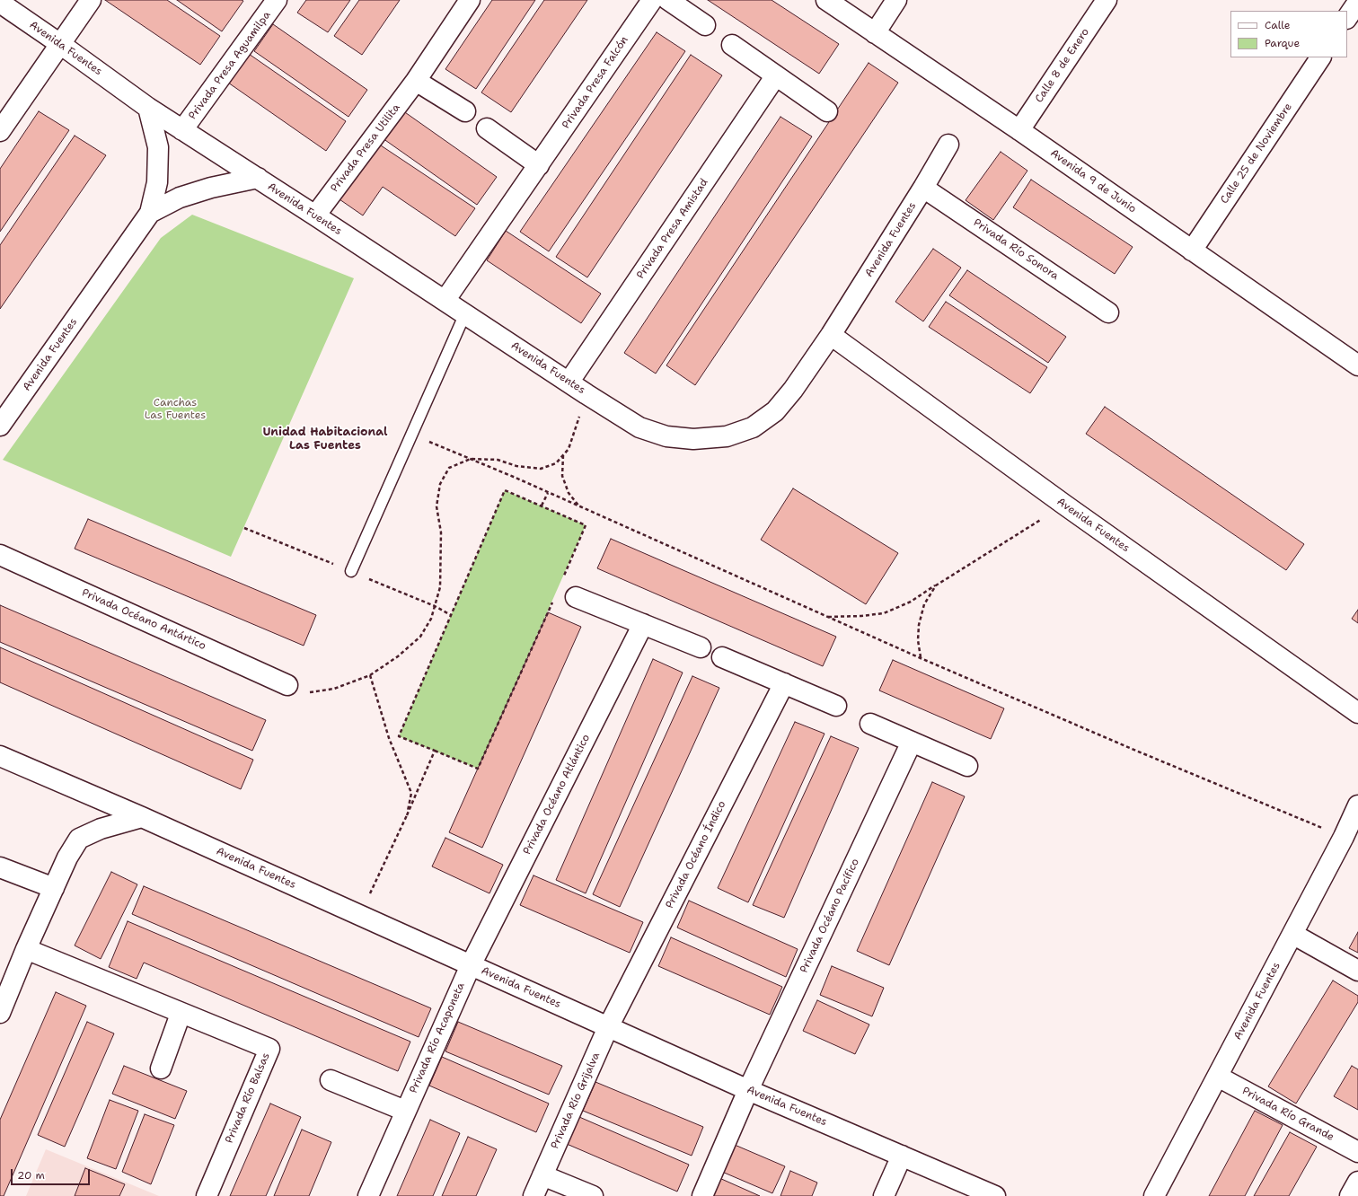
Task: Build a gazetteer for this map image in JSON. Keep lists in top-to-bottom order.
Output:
{
  "streets": {
    "street": [
      "Avenida Fuentes",
      "Privada Presa Aguamilpa",
      "Calle 8 de Enero",
      "Privada Presa Falcón",
      "Privada Presa Utilita",
      "Calle 25 de Noviembre",
      "Avenida 9 de Junio",
      "Privada Presa Amistad",
      "Privada Río Sonora",
      "Privada Océano Antártico",
      "Privada Océano Atlántico",
      "Privada Océano Índico",
      "Privada Océano Pacífico",
      "Privada Río Acaponeta",
      "Privada Río Balsas",
      "Privada Río Grijalva",
      "Privada Río Grande"
    ]
  },
  "crossings": [
    ["Avenida Fuentes", "Privada Presa Aguamilpa"],
    ["Avenida Fuentes", "Privada Presa Falcón"],
    ["Avenida Fuentes", "Privada Presa Utilita"],
    ["Avenida Fuentes", "Privada Presa Amistad"],
    ["Avenida Fuentes", "Privada Río Sonora"],
    ["Avenida Fuentes", "Privada Océano Atlántico"],
    ["Avenida Fuentes", "Privada Océano Índico"],
    ["Avenida Fuentes", "Privada Océano Pacífico"],
    ["Avenida Fuentes", "Privada Río Acaponeta"],
    ["Avenida Fuentes", "Privada Río Grijalva"],
    ["Avenida Fuentes", "Privada Río Grande"],
    ["Calle 8 de Enero", "Avenida 9 de Junio"],
    ["Calle 25 de Noviembre", "Avenida 9 de Junio"],
    ["Privada Océano Atlántico", "Privada Río Acaponeta"],
    ["Privada Océano Índico", "Privada Río Grijalva"]
  ],
  "districts": ["Unidad Habitacional Las Fuentes"],
  "parks": ["Canchas Las Fuentes"],
  "legend": ["Calle", "Parque"],
  "scale_bar": "20 m"
}
